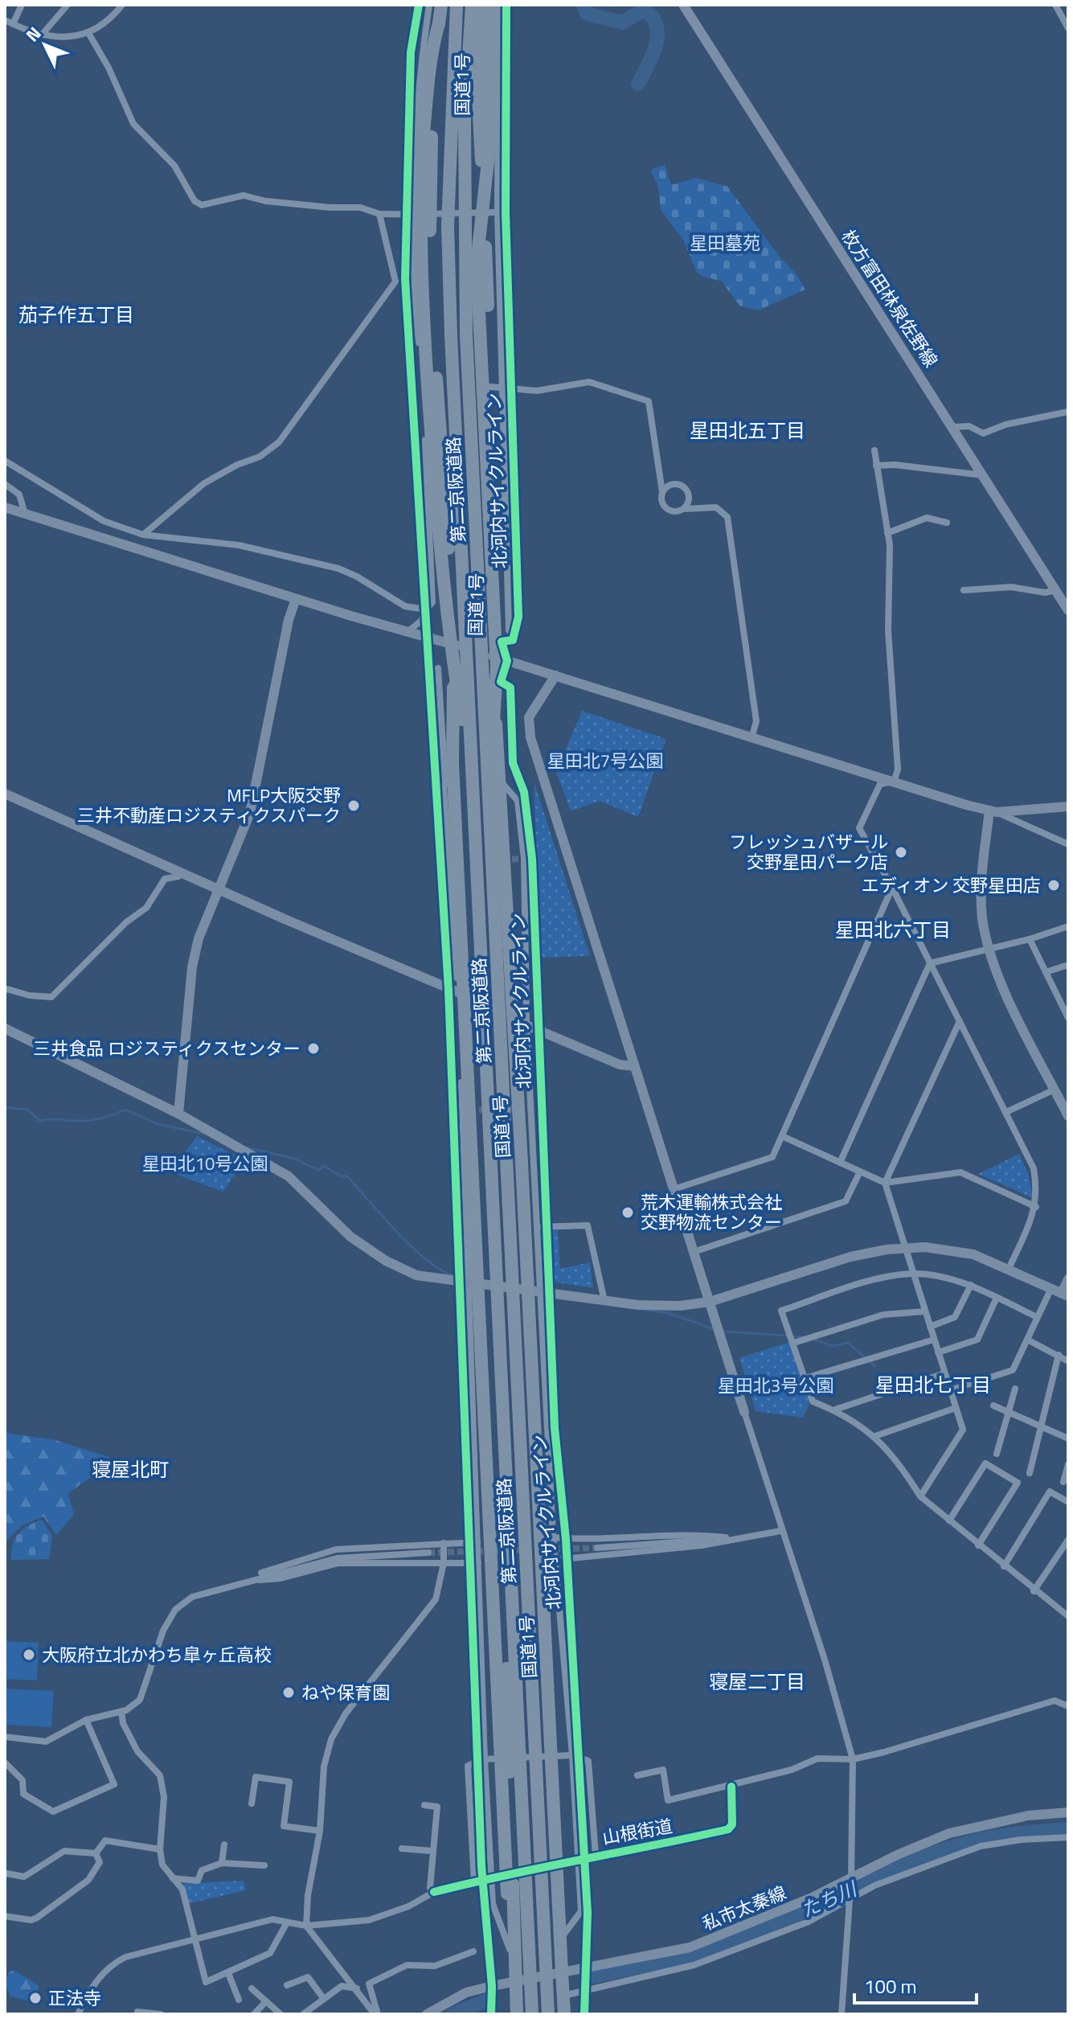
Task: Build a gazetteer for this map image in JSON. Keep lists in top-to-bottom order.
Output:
{
  "streets": {
    "highway": ["国道1号", "第二京阪道路"],
    "main road": ["枚方富田林泉佐野線"],
    "street": ["私市太秦線"],
    "cycle path": ["北河内サイクルライン", "山根街道"]
  },
  "crossings": [
    ["国道1号", "第二京阪道路"],
    ["国道1号", "私市太秦線"]
  ],
  "districts": [
    "茄子作五丁目",
    "星田北五丁目",
    "星田北六丁目",
    "星田北七丁目",
    "寝屋北町",
    "寝屋二丁目"
  ],
  "water": ["たち川"],
  "parks": [
    "星田墓苑",
    "星田北7号公園",
    "星田北10号公園",
    "星田北3号公園"
  ],
  "places": [
    "MFLP大阪交野 三井不動産ロジスティクスパーク",
    "フレッシュバザール 交野星田パーク店",
    "エディオン 交野星田店",
    "三井食品 ロジスティクスセンター",
    "荒木運輸株式会社 交野物流センター",
    "大阪府立北かわち皐ヶ丘高校",
    "ねや保育園",
    "正法寺"
  ],
  "scale_bar": "100 m",
  "north": "top left"
}
